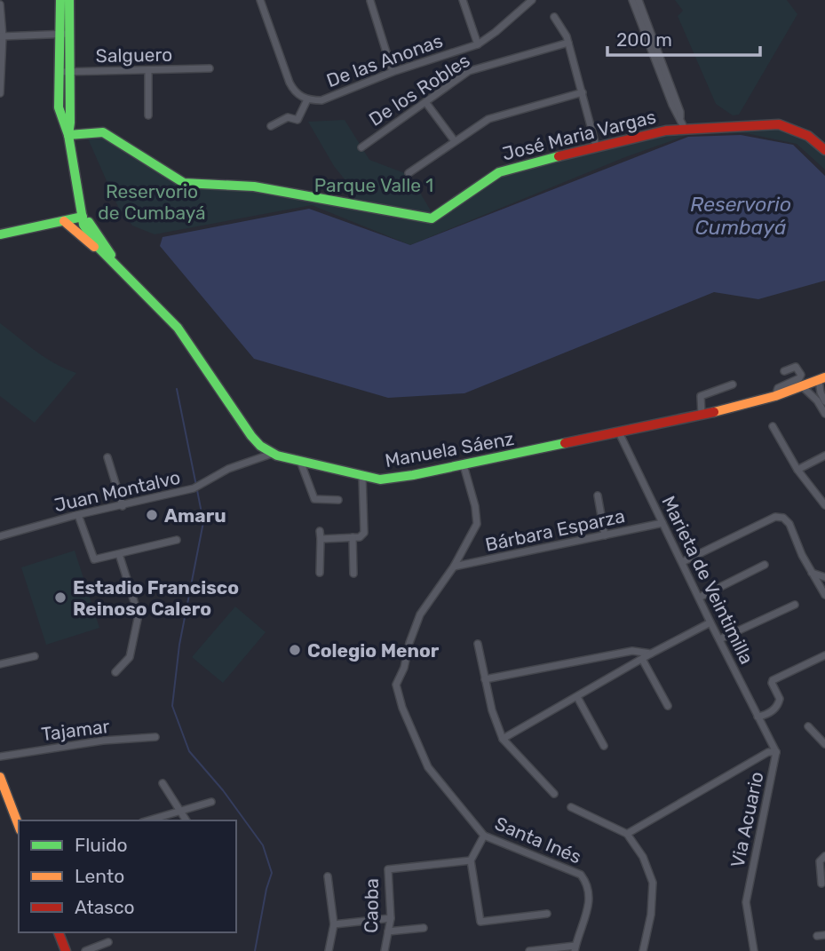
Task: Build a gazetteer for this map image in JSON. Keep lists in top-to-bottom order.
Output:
{
  "streets": {
    "street": [
      "Salguero",
      "De las Anonas",
      "De los Robles",
      "José Maria Vargas",
      "Manuela Sáenz",
      "Juan Montalvo",
      "Bárbara Esparza",
      "Marieta de Veintimilla",
      "Tajamar",
      "Via Acuario",
      "Santa Inés",
      "Caoba"
    ]
  },
  "crossings": [
    ["Manuela Sáenz", "Juan Montalvo"],
    ["Manuela Sáenz", "Marieta de Veintimilla"],
    ["Manuela Sáenz", "Santa Inés"],
    ["Bárbara Esparza", "Marieta de Veintimilla"],
    ["Bárbara Esparza", "Santa Inés"],
    ["Marieta de Veintimilla", "Via Acuario"]
  ],
  "water": ["Reservorio Cumbayá"],
  "parks": ["Parque Valle 1", "Reservorio de Cumbayá"],
  "places": ["Amaru", "Estadio Francisco Reinoso Calero", "Colegio Menor"],
  "legend": ["Fluido", "Lento", "Atasco"],
  "scale_bar": "200 m"
}
